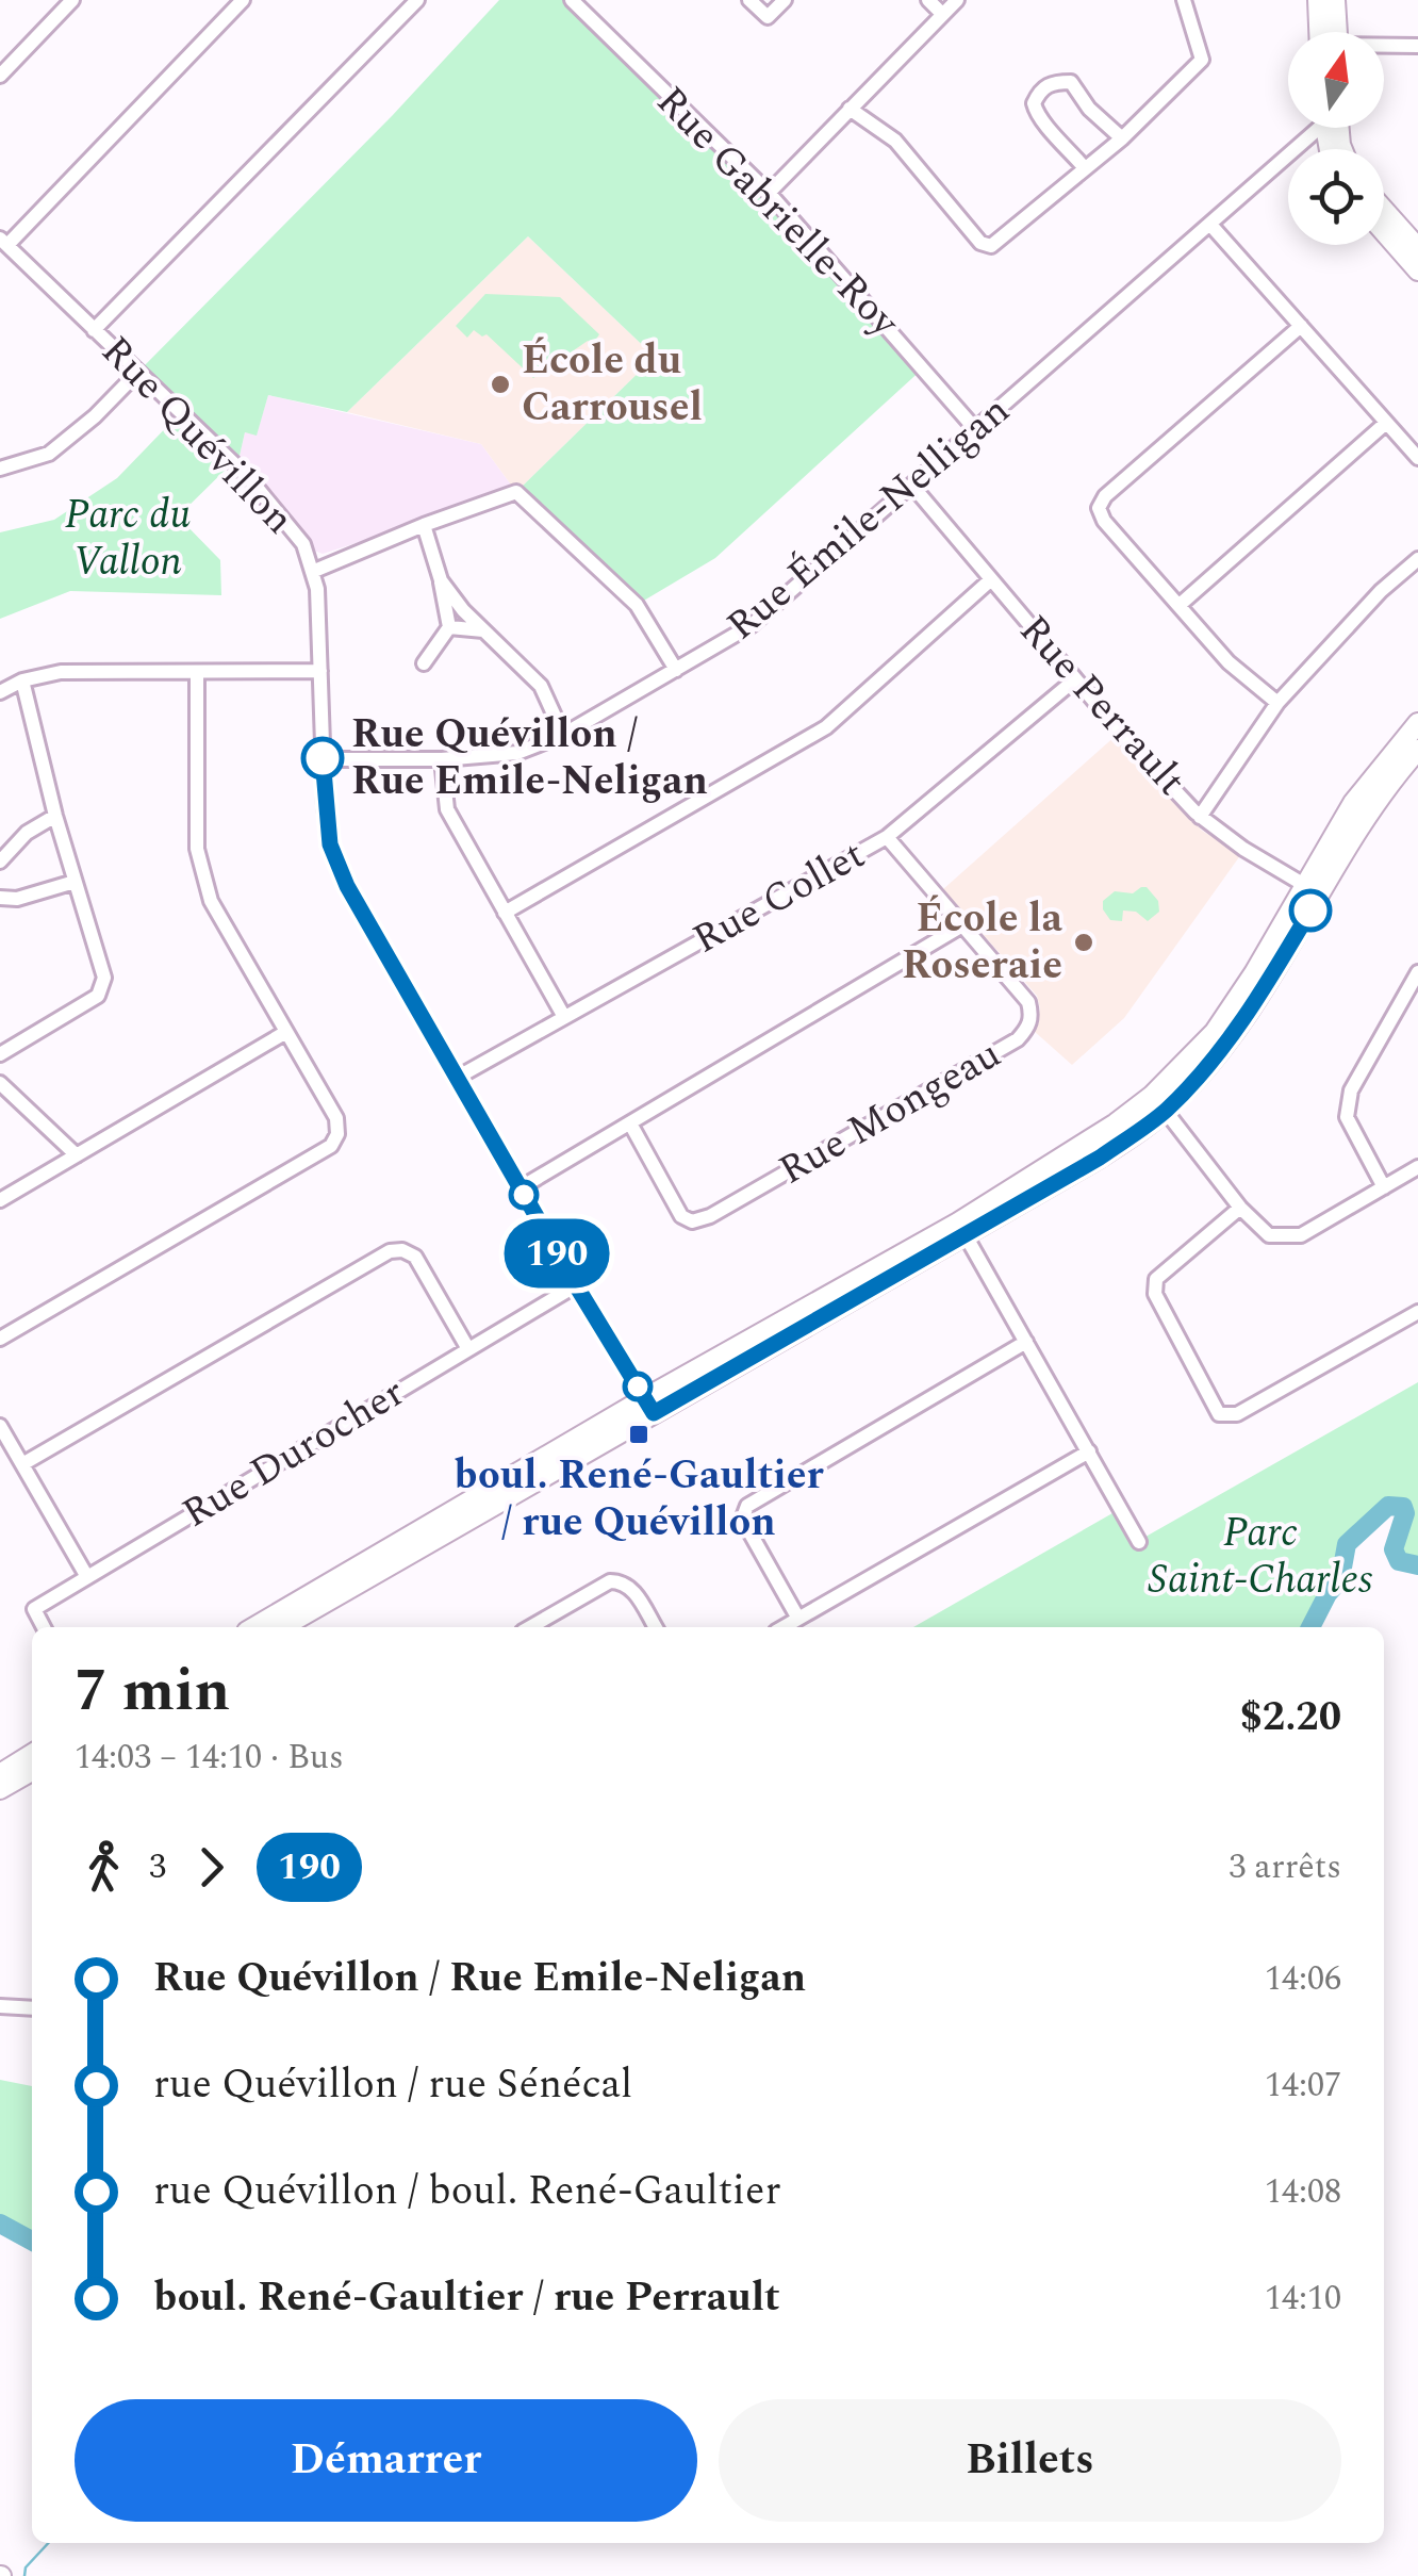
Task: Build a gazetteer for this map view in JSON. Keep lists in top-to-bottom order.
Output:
{
  "streets": {
    "street": [
      "Rue Gabrielle-Roy",
      "Rue Quévillon",
      "Rue Émile-Nelligan",
      "Rue Perrault",
      "Rue Collet",
      "Rue Mongeau",
      "Rue Durocher"
    ]
  },
  "crossings": [
    ["Rue Gabrielle-Roy", "Rue Émile-Nelligan"],
    ["Rue Quévillon", "Rue Émile-Nelligan"],
    ["Rue Quévillon", "Rue Collet"],
    ["Rue Quévillon", "Rue Durocher"],
    ["Rue Émile-Nelligan", "Rue Perrault"],
    ["Rue Perrault", "Rue Collet"],
    ["Rue Collet", "Rue Mongeau"]
  ],
  "parks": ["Parc du Vallon", "Parc Saint-Charles"],
  "places": {
    "other": ["École du Carrousel", "Rue Quévillon / Rue Emile-Neligan", "École la Roseraie"],
    "transit": ["boul. René-Gaultier / rue Quévillon"]
  },
  "lines": ["bus line 190"],
  "north": "top",
  "page": {
    "on_map": "190",
    "heading": ["7 min", "14:03 – 14:10 · Bus", "$2.20"],
    "legs": ["3", "190", "3 arrêts"],
    "list": [
      {
        "name": "Rue Quévillon / Rue Emile-Neligan",
        "value": "14:06"
      },
      {
        "name": "rue Quévillon / rue Sénécal",
        "value": "14:07"
      },
      {
        "name": "rue Quévillon / boul. René-Gaultier",
        "value": "14:08"
      },
      {
        "name": "boul. René-Gaultier / rue Perrault",
        "value": "14:10"
      }
    ],
    "buttons": ["Démarrer", "Billets"]
  }
}
